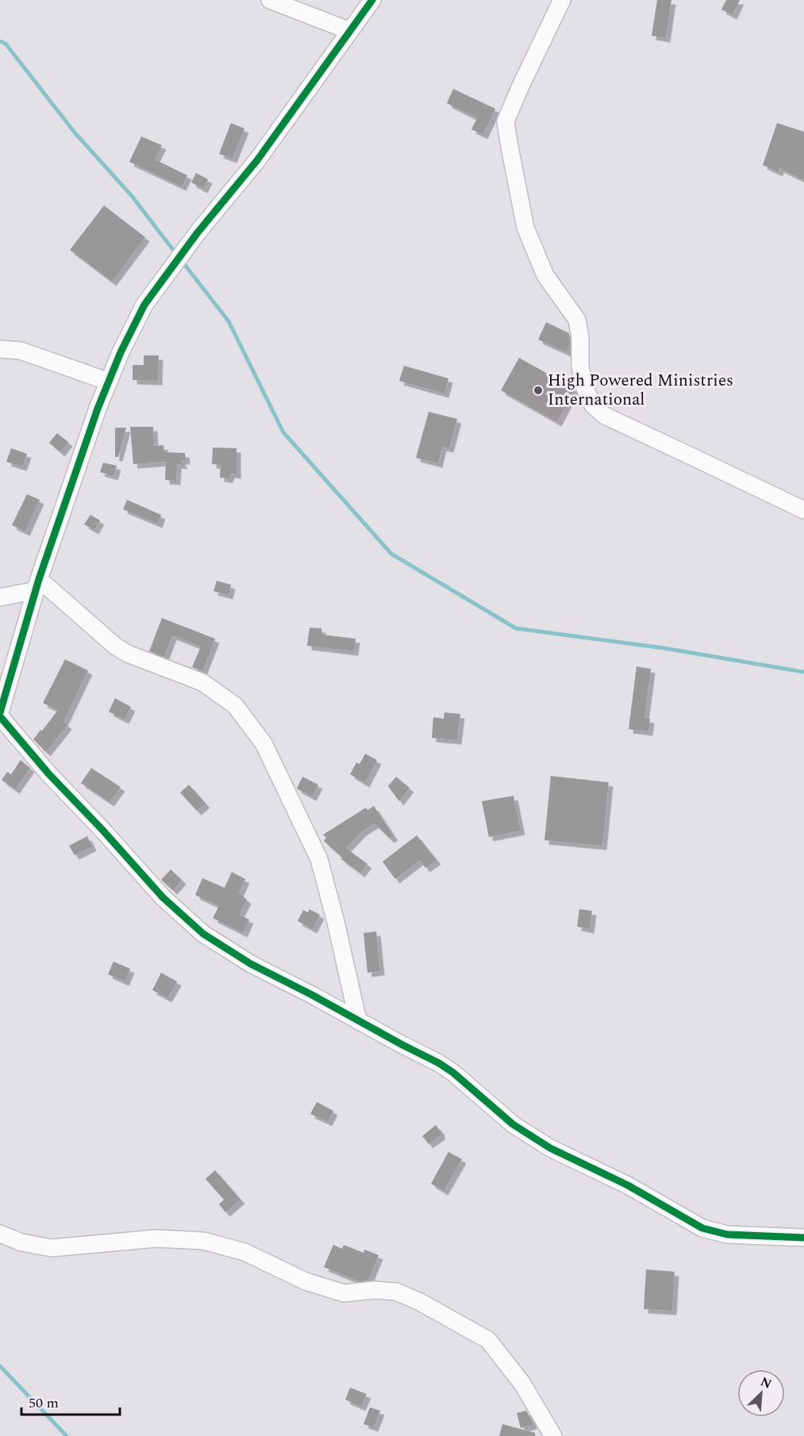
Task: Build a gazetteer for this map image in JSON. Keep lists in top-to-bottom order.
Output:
{
  "places": ["High Powered Ministries International"],
  "scale_bar": "50 m",
  "north": "top right"
}
